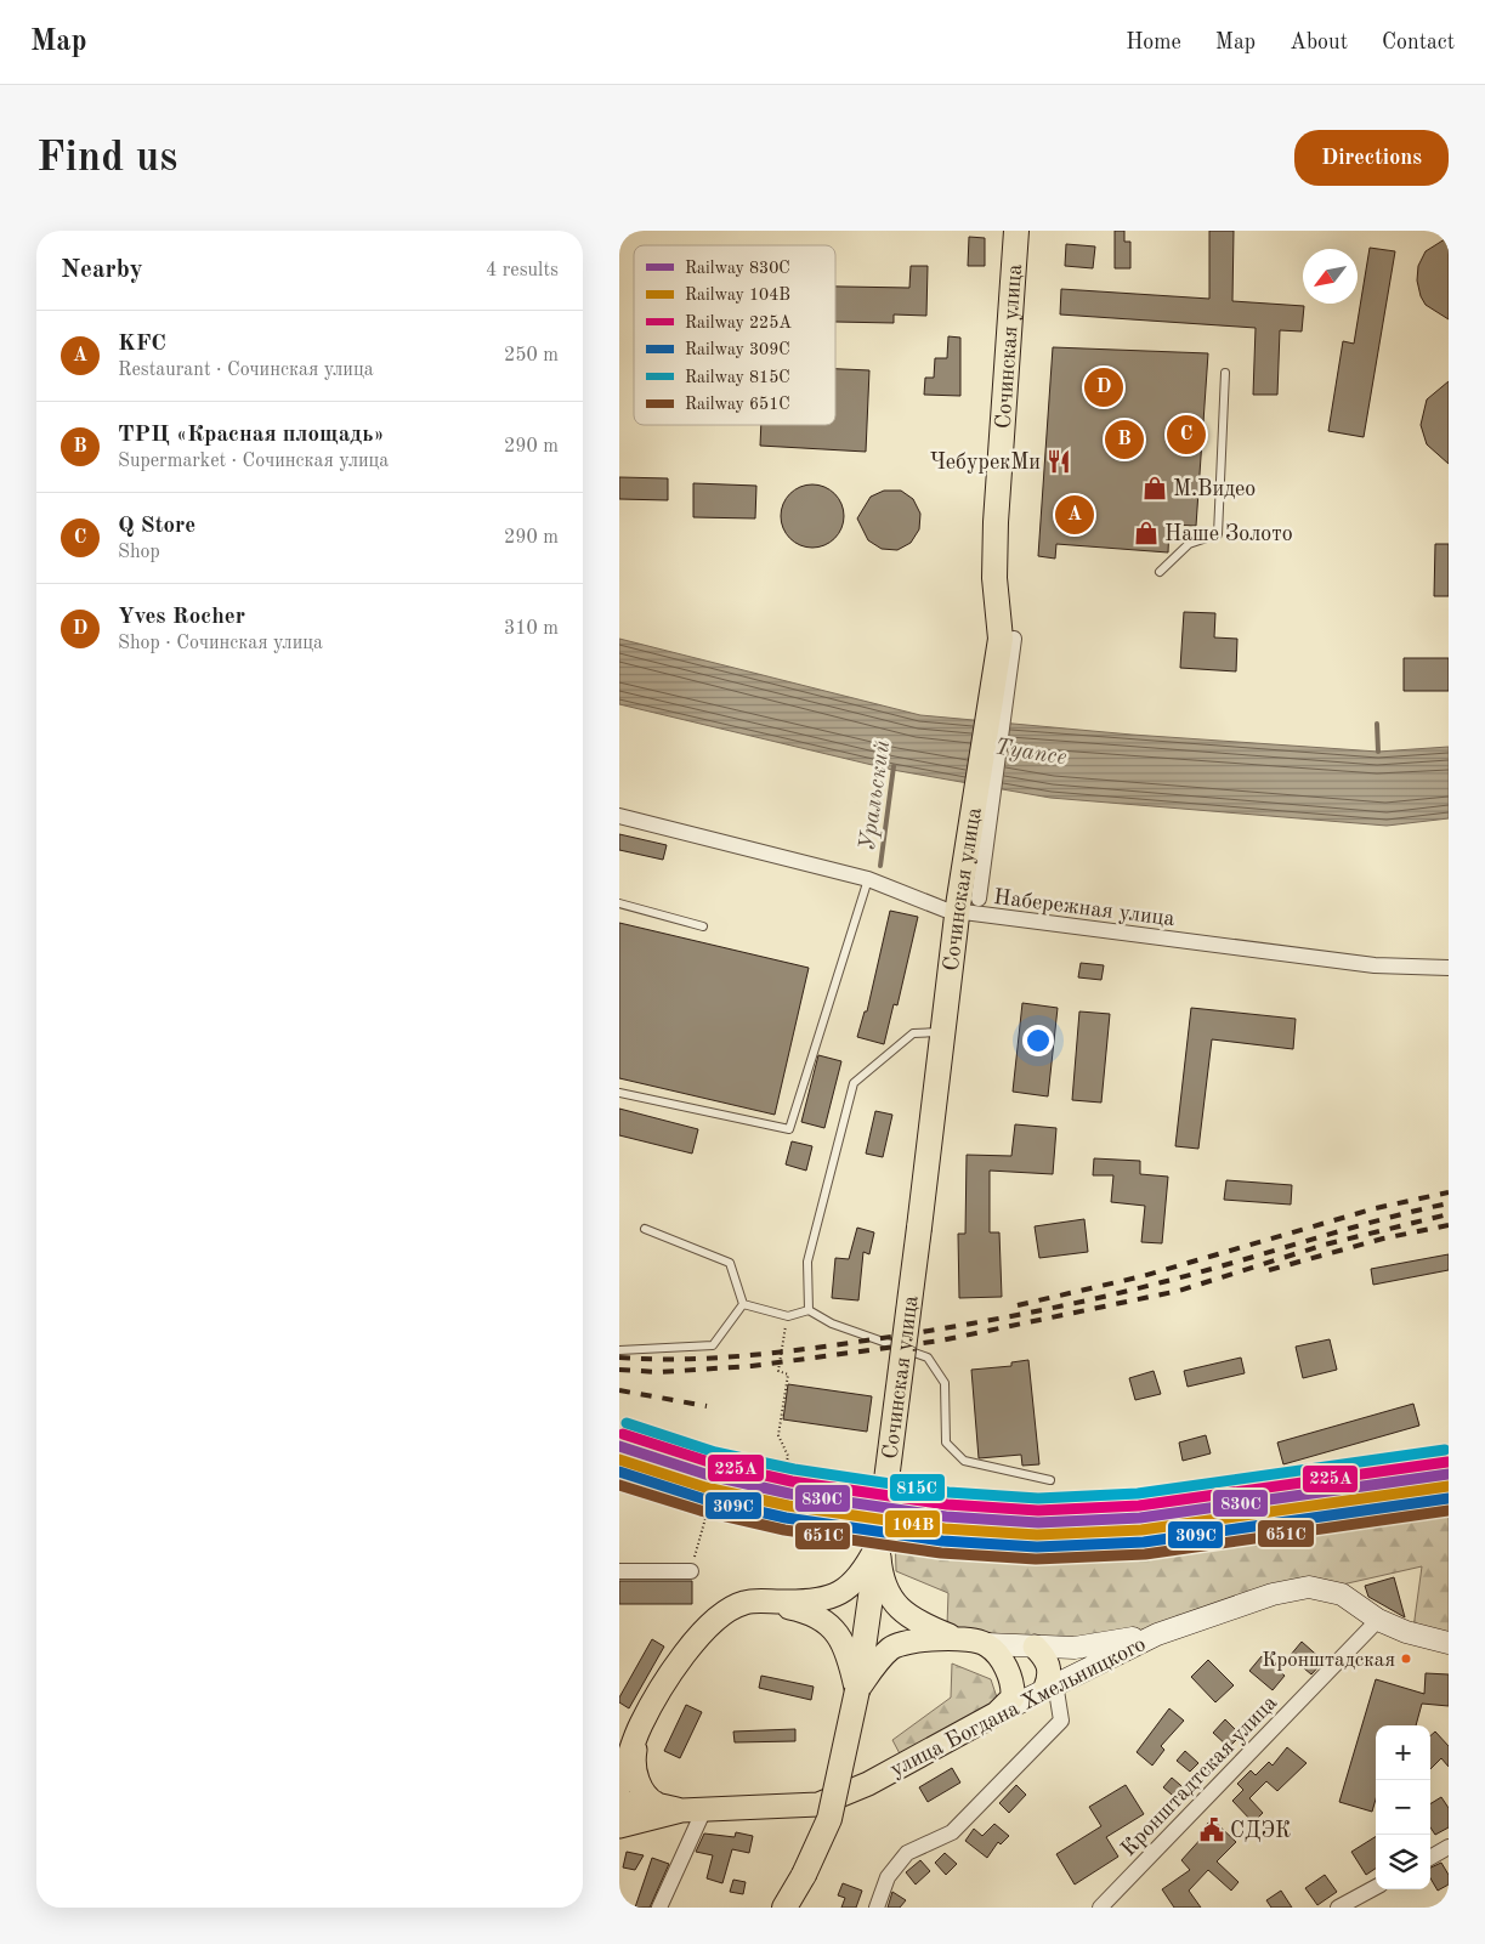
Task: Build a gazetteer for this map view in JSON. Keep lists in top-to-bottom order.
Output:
{
  "streets": {
    "highway": ["Сочинская улица"],
    "main road": ["улица Богдана Хмельницкого"],
    "street": ["Набережная улица", "Кронштадтская улица"]
  },
  "crossings": [
    ["Сочинская улица", "Набережная улица"],
    ["улица Богдана Хмельницкого", "Кронштадтская улица"]
  ],
  "water": ["Туапсе", "Уральский"],
  "places": {
    "restaurant": ["ЧебурекМи"],
    "shop": ["М.Видео", "Наше Золото"],
    "other": ["Кронштадская"],
    "public building": ["СДЭК"]
  },
  "lines": [
    "rail line 815С",
    "rail line 225А",
    "rail line 830С",
    "rail line 104В",
    "rail line 309С",
    "rail line 651С"
  ],
  "legend": [
    "Railway 830С",
    "Railway 104В",
    "Railway 225А",
    "Railway 309С",
    "Railway 815С",
    "Railway 651С"
  ],
  "north": "bottom left",
  "page": {
    "header": "Map",
    "nav": [
      "Home",
      "Map",
      "About",
      "Contact"
    ],
    "buttons": "Directions",
    "title": "Find us",
    "heading": ["Nearby", "4 results"],
    "list": [
      {
        "mark": "A",
        "name": "KFC",
        "note": "Restaurant · Сочинская улица",
        "value": "250 m"
      },
      {
        "mark": "B",
        "name": "ТРЦ «Красная площадь»",
        "note": "Supermarket · Сочинская улица",
        "value": "290 m"
      },
      {
        "mark": "C",
        "name": "Q Store",
        "note": "Shop",
        "value": "290 m"
      },
      {
        "mark": "D",
        "name": "Yves Rocher",
        "note": "Shop · Сочинская улица",
        "value": "310 m"
      }
    ],
    "pins": [
      "D",
      "C",
      "B",
      "A"
    ],
    "map_buttons": ["+", "−"]
  }
}
